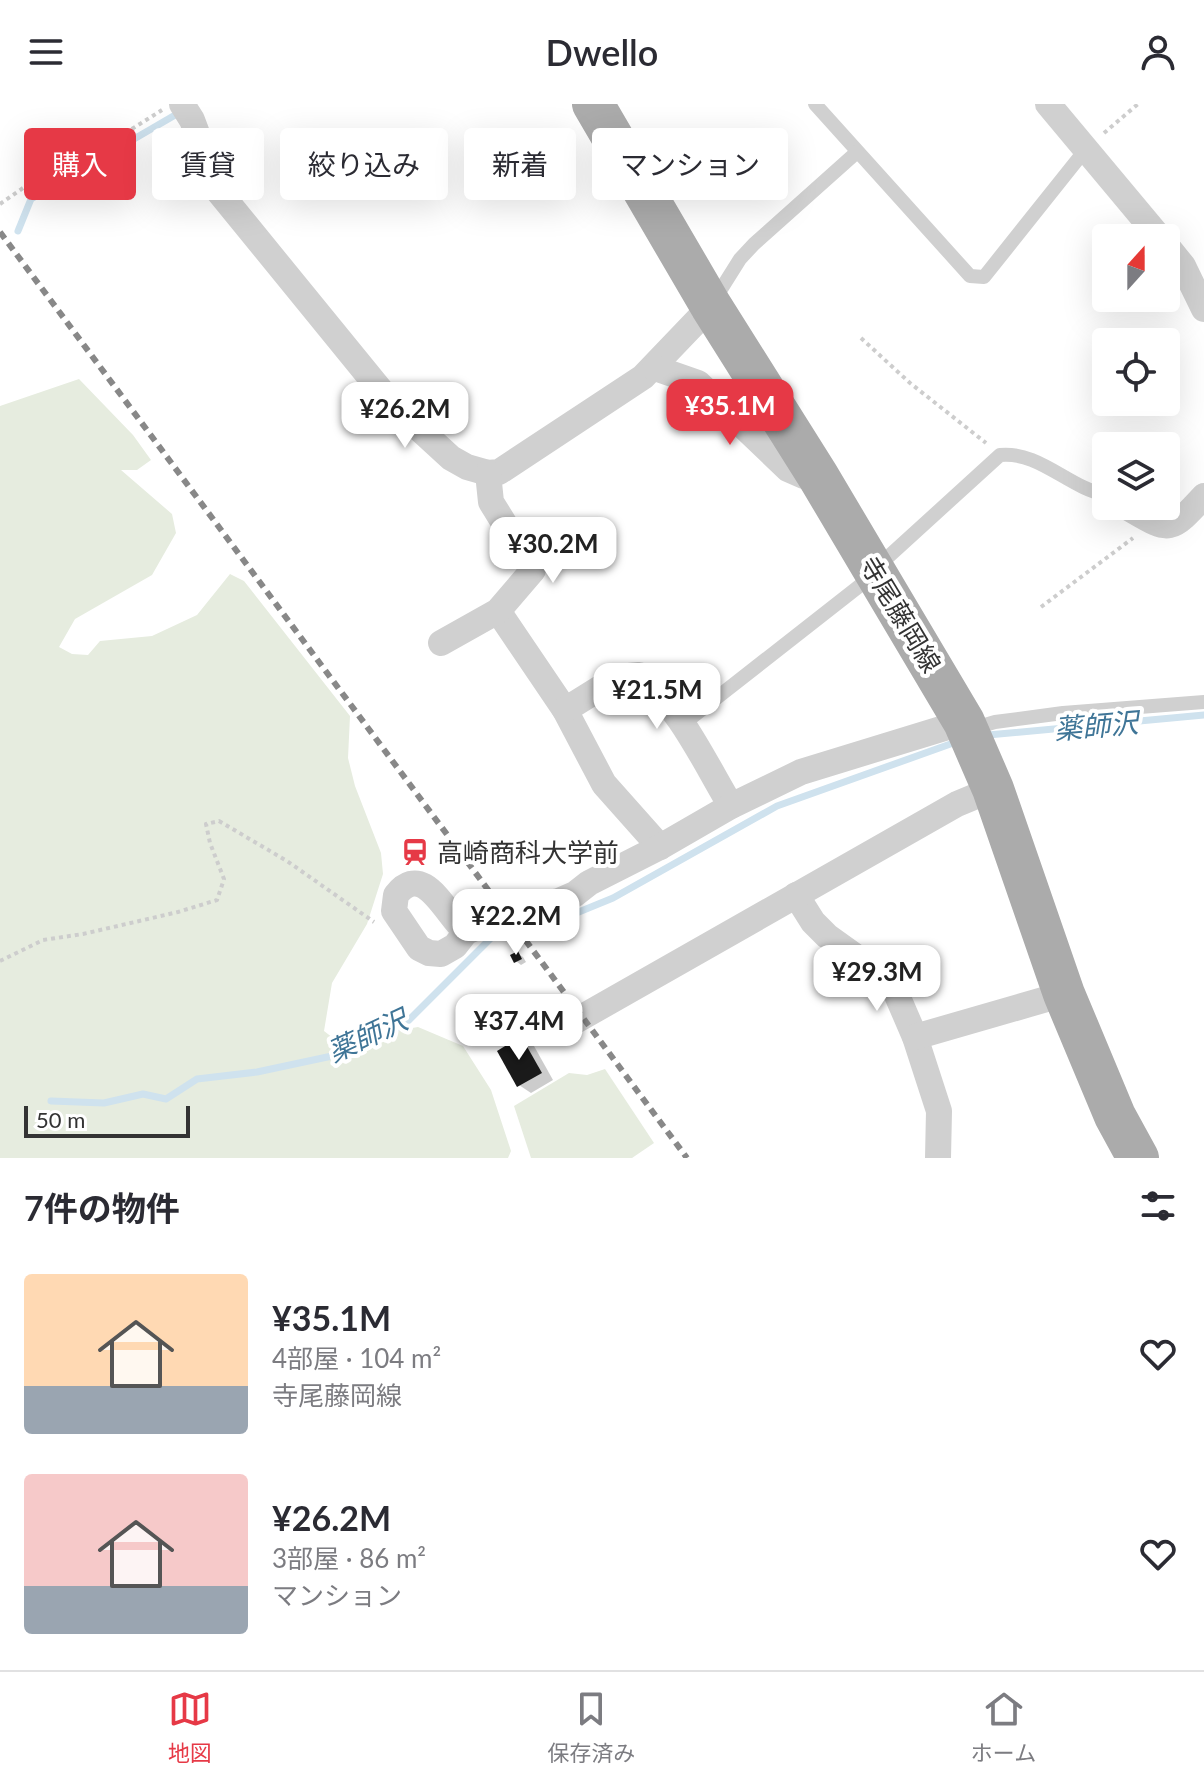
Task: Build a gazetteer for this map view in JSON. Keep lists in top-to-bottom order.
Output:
{
  "streets": {
    "main road": ["寺尾藤岡線"]
  },
  "water": ["薬師沢"],
  "places": {
    "station": ["高崎商科大学前"]
  },
  "scale_bar": "50 m",
  "north": "top",
  "page": {
    "header": "Dwello",
    "chip": [
      "購入",
      "賃貸",
      "絞り込み",
      "新着",
      "マンション"
    ],
    "price": [
      "¥35.1M",
      "¥26.2M",
      "¥30.2M",
      "¥21.5M",
      "¥22.2M",
      "¥29.3M",
      "¥37.4M"
    ],
    "scale": "50 m",
    "heading": "7件の物件",
    "list": [
      {
        "name": "¥35.1M",
        "note": "4部屋 · 104 m² · 寺尾藤岡線"
      },
      {
        "name": "¥26.2M",
        "note": "3部屋 · 86 m² · マンション"
      }
    ],
    "tabs": ["地図", "保存済み", "ホーム"]
  }
}
